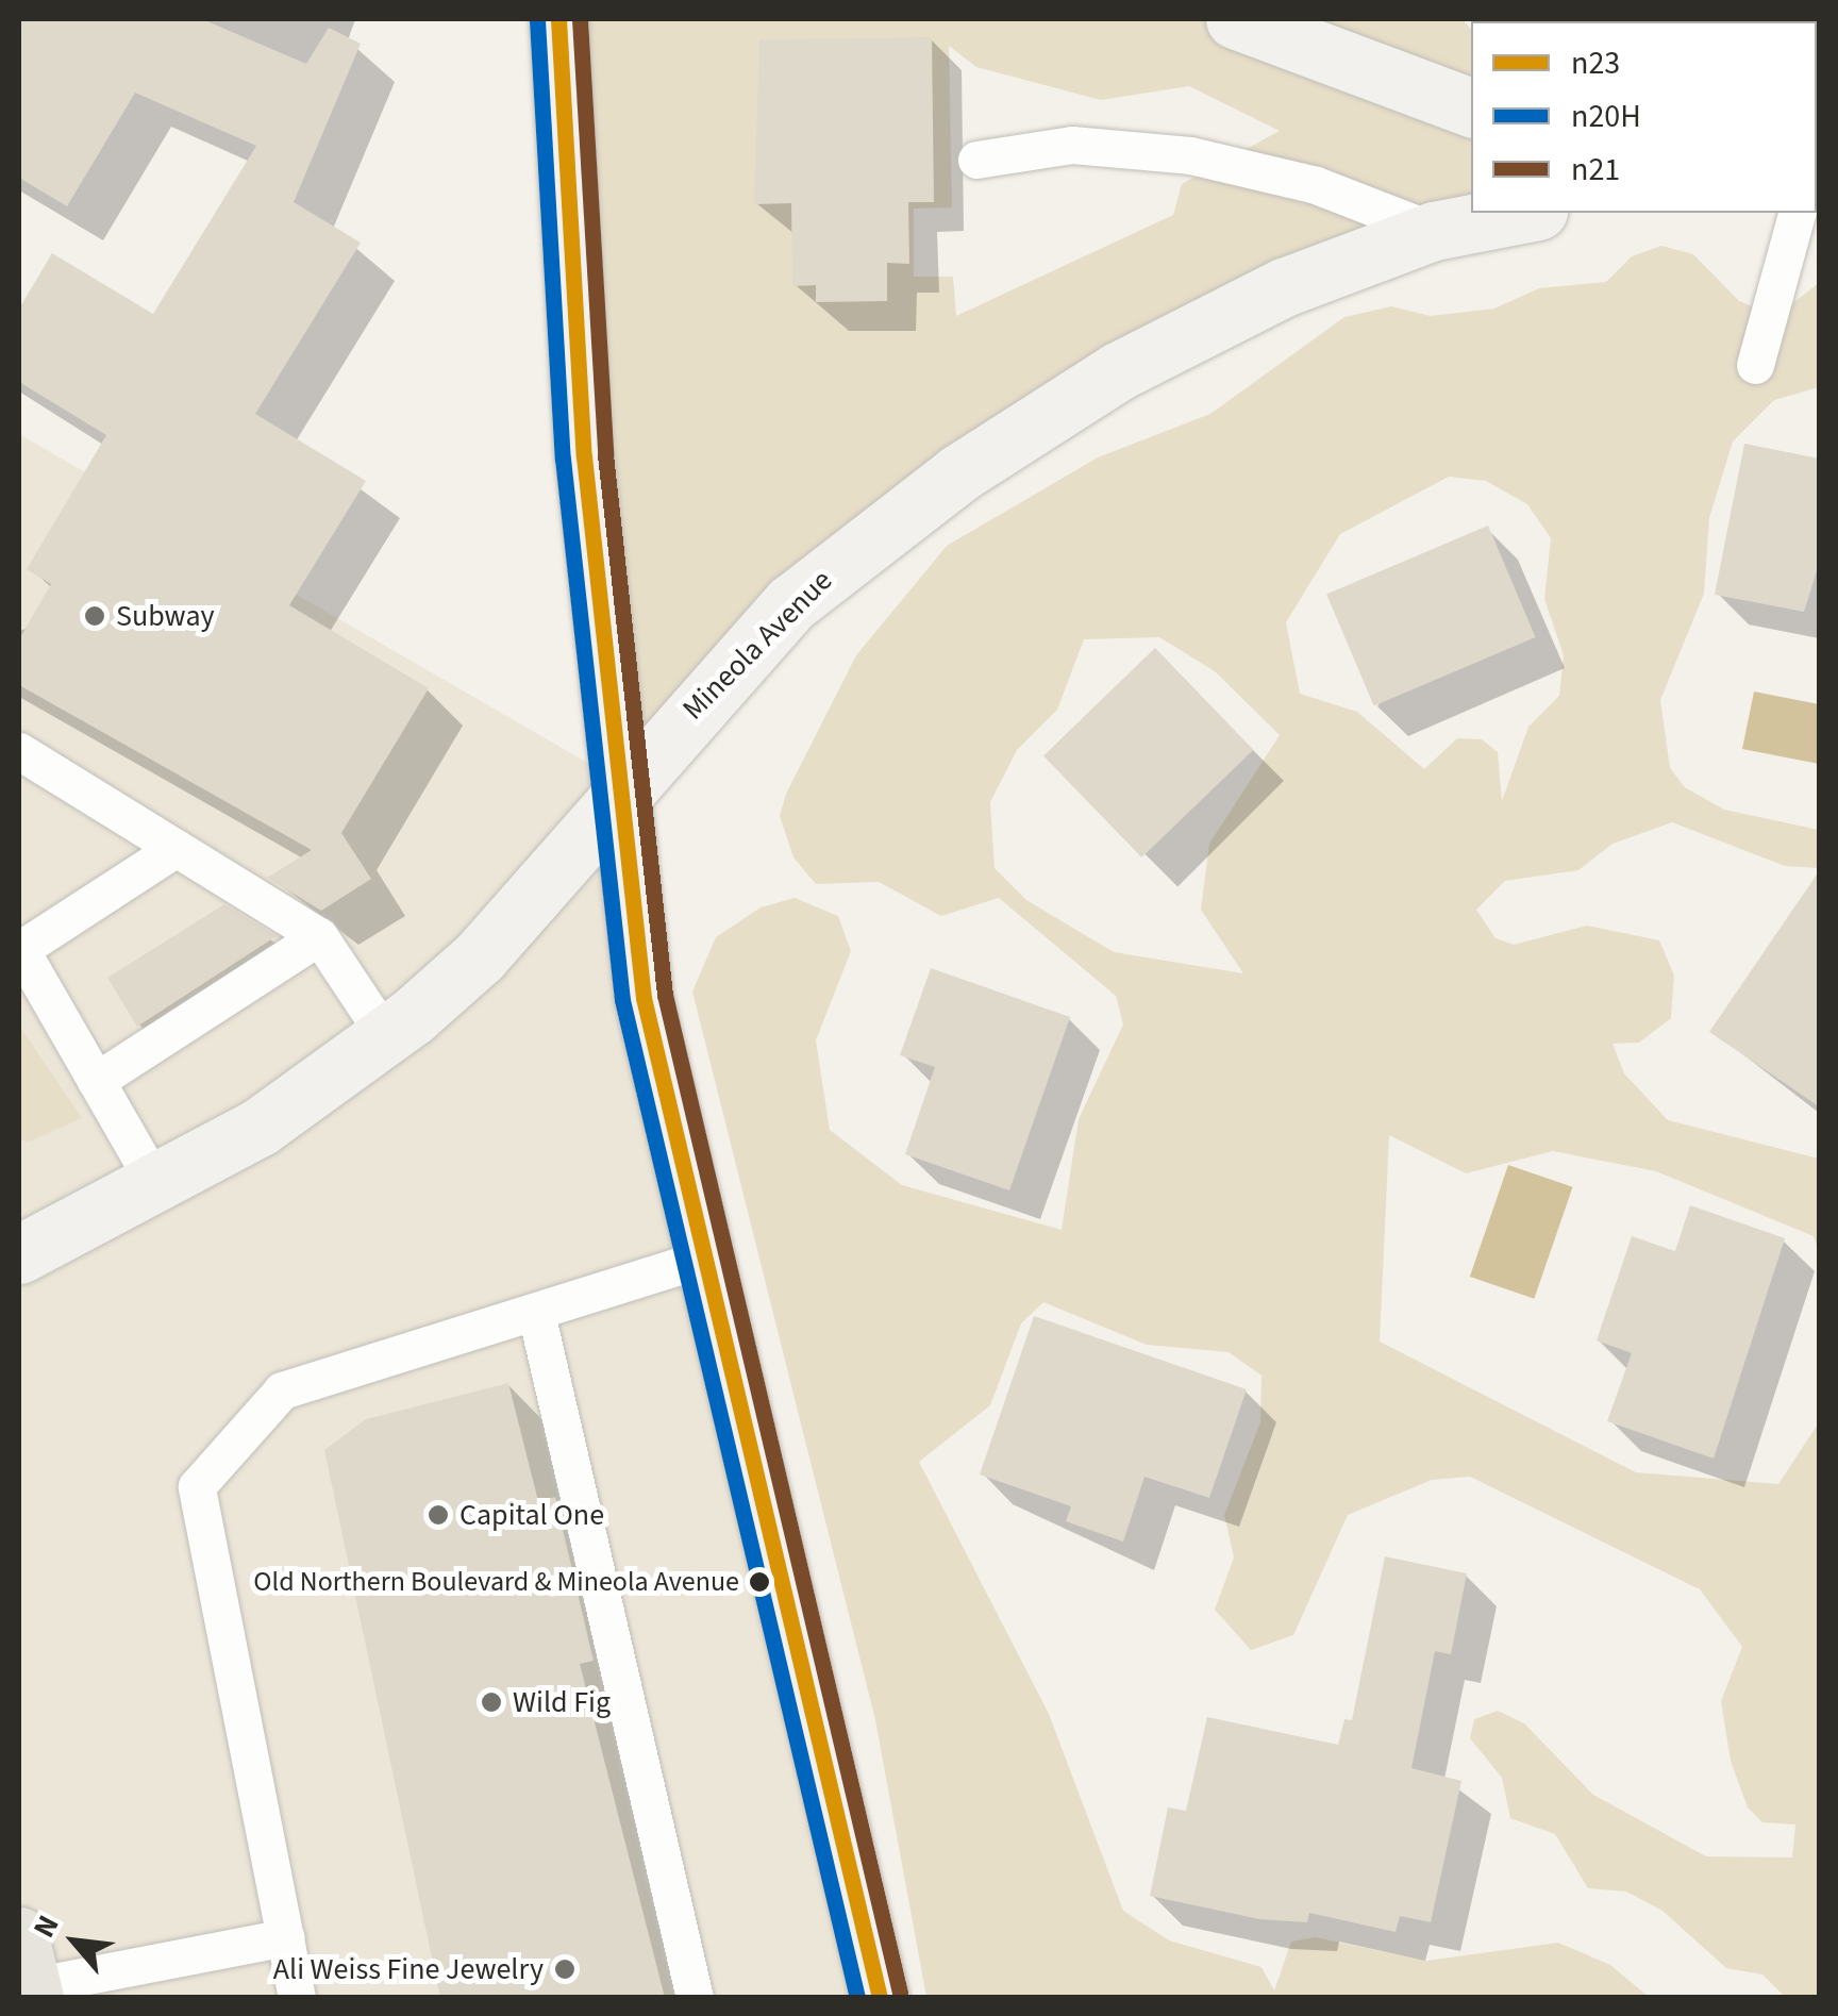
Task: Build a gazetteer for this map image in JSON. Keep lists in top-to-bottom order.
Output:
{
  "streets": {
    "main road": ["Mineola Avenue"]
  },
  "places": [
    "Subway",
    "Capital One",
    "Old Northern Boulevard & Mineola Avenue",
    "Wild Fig",
    "Ali Weiss Fine Jewelry"
  ],
  "lines": ["transit line n23", "transit line n21", "transit line n20H"],
  "legend": ["n23", "n20H", "n21"],
  "north": "top left"
}
